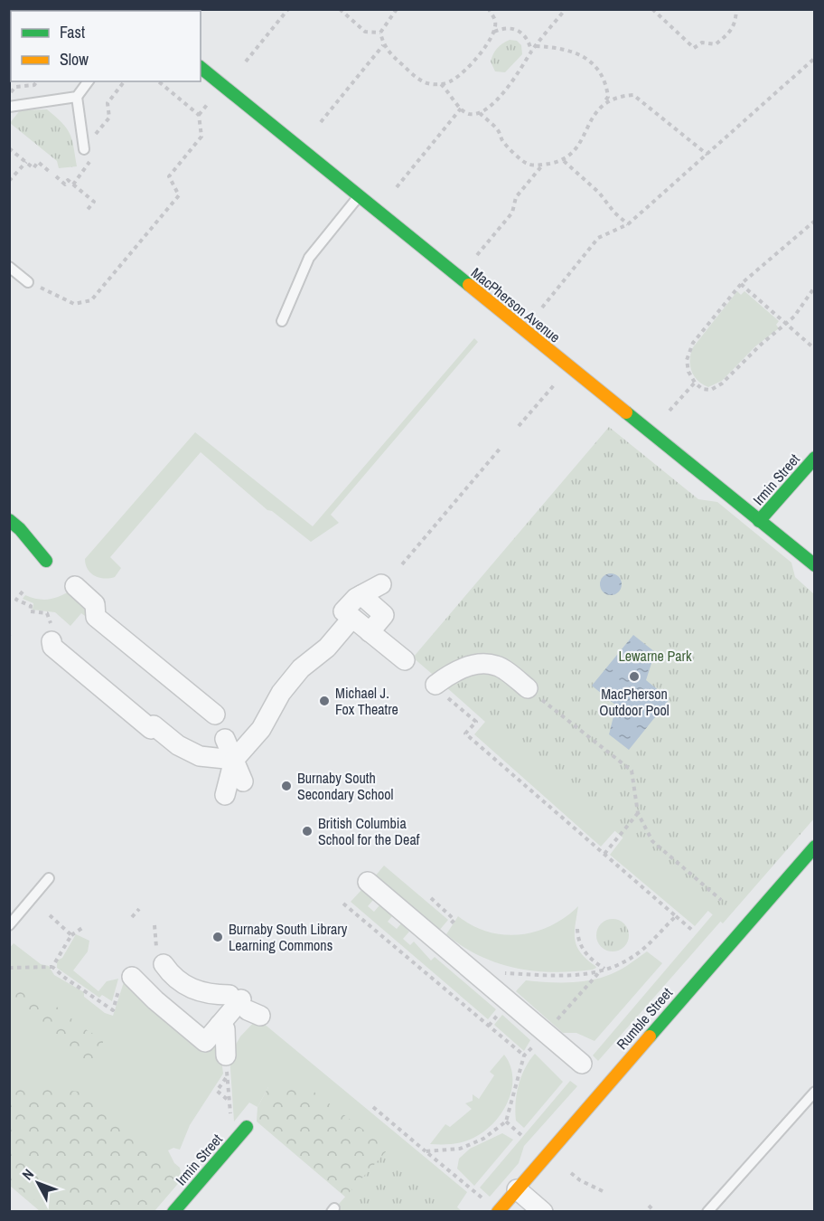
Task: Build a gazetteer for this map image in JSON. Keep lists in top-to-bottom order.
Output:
{
  "streets": {
    "street": ["MacPherson Avenue", "Irmin Street", "Rumble Street"]
  },
  "crossings": [
    ["MacPherson Avenue", "Irmin Street"]
  ],
  "parks": ["Lewarne Park"],
  "places": [
    "MacPherson Outdoor Pool",
    "Michael J. Fox Theatre",
    "Burnaby South Secondary School",
    "British Columbia School for the Deaf",
    "Burnaby South Library Learning Commons"
  ],
  "legend": ["Fast", "Slow"],
  "north": "top left"
}
